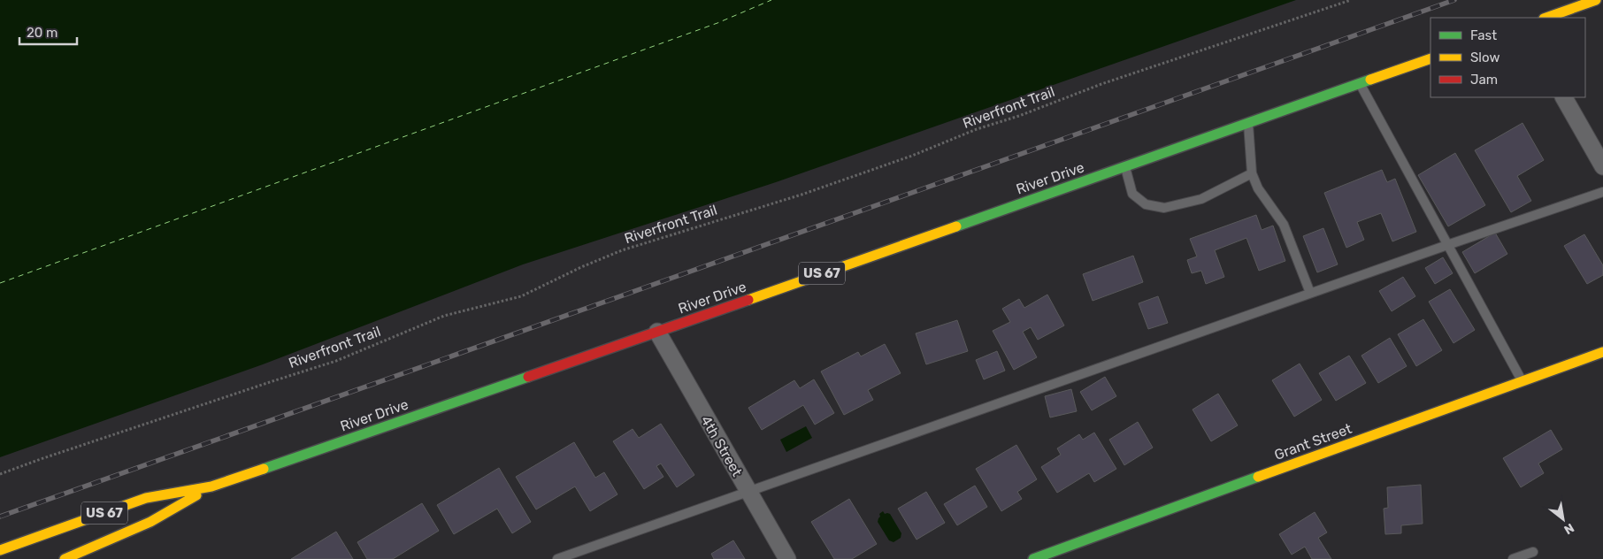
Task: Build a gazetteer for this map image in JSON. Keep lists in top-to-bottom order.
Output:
{
  "streets": {
    "main road": ["River Drive", "US 67", "Grant Street"],
    "street": ["4th Street"],
    "path": ["Riverfront Trail"]
  },
  "crossings": [
    ["River Drive", "US 67"],
    ["River Drive", "4th Street"]
  ],
  "legend": ["Fast", "Slow", "Jam"],
  "scale_bar": "20 m",
  "north": "bottom right"
}
